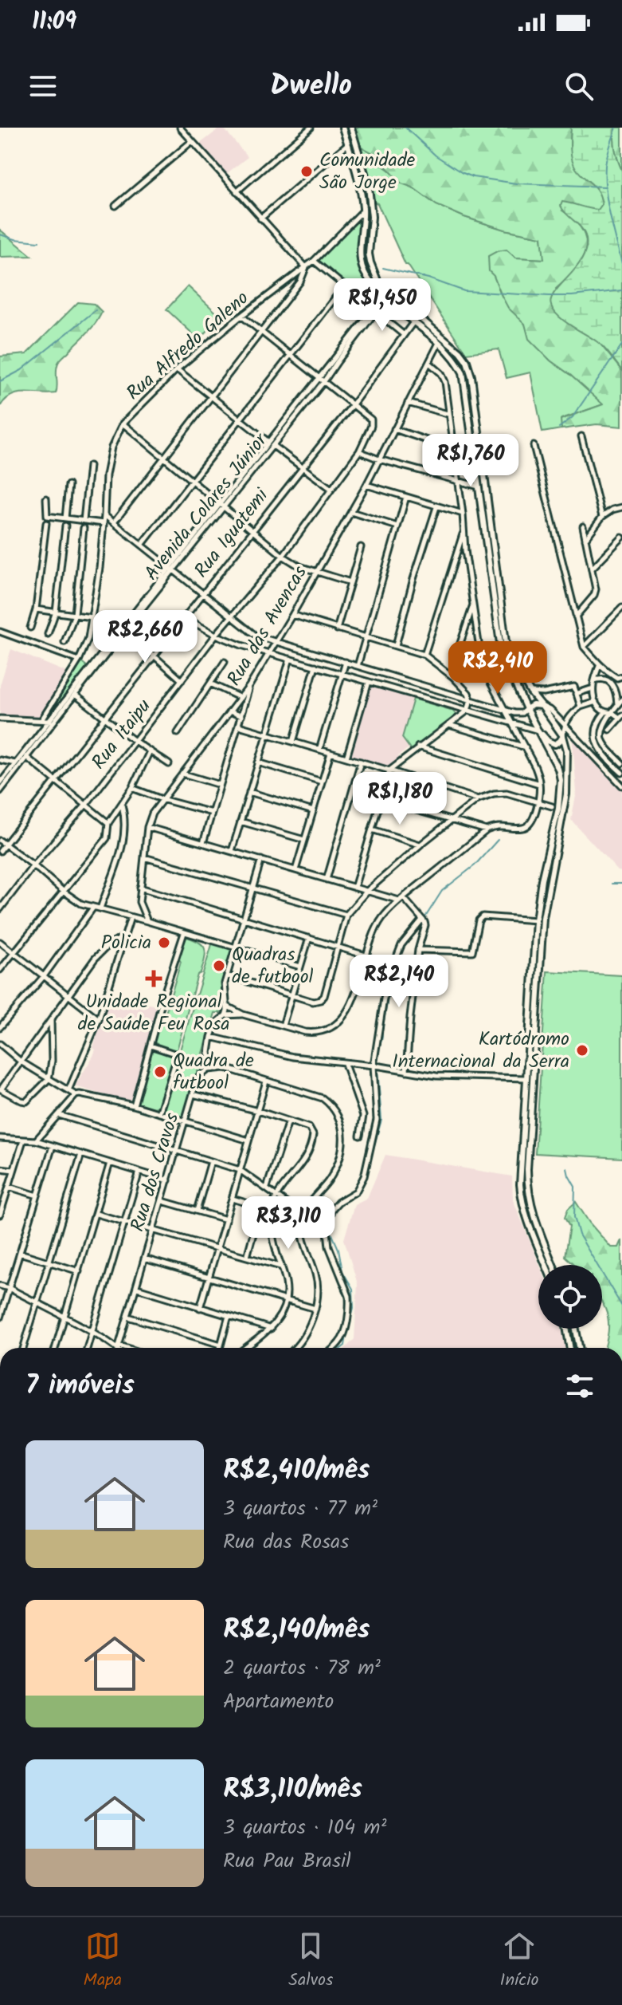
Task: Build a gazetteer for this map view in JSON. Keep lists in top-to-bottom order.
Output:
{
  "streets": {
    "street": [
      "Rua Alfredo Galeno",
      "Avenida Colares Júnior",
      "Rua Iguatemi",
      "Rua das Avencas",
      "Rua Itaipu",
      "Rua dos Cravos"
    ]
  },
  "crossings": [
    ["Rua Iguatemi", "Rua Itaipu"]
  ],
  "places": {
    "other": [
      "Comunidade São Jorge",
      "Policia",
      "Quadras de futbool",
      "Kartódromo Internacional da Serra",
      "Quadra de futbool"
    ],
    "health": ["Unidade Regional de Saúde Feu Rosa"]
  },
  "page": {
    "status": "11:09",
    "header": "Dwello",
    "price": [
      "R$1,450",
      "R$1,760",
      "R$2,660",
      "R$2,410",
      "R$1,180",
      "R$2,140",
      "R$3,110"
    ],
    "heading": "7 imóveis",
    "list": [
      {
        "name": "R$2,410/mês",
        "note": "3 quartos · 77 m² · Rua das Rosas"
      },
      {
        "name": "R$2,140/mês",
        "note": "2 quartos · 78 m² · Apartamento"
      },
      {
        "name": "R$3,110/mês",
        "note": "3 quartos · 104 m² · Rua Pau Brasil"
      }
    ],
    "tabs": ["Mapa", "Salvos", "Início"]
  }
}
